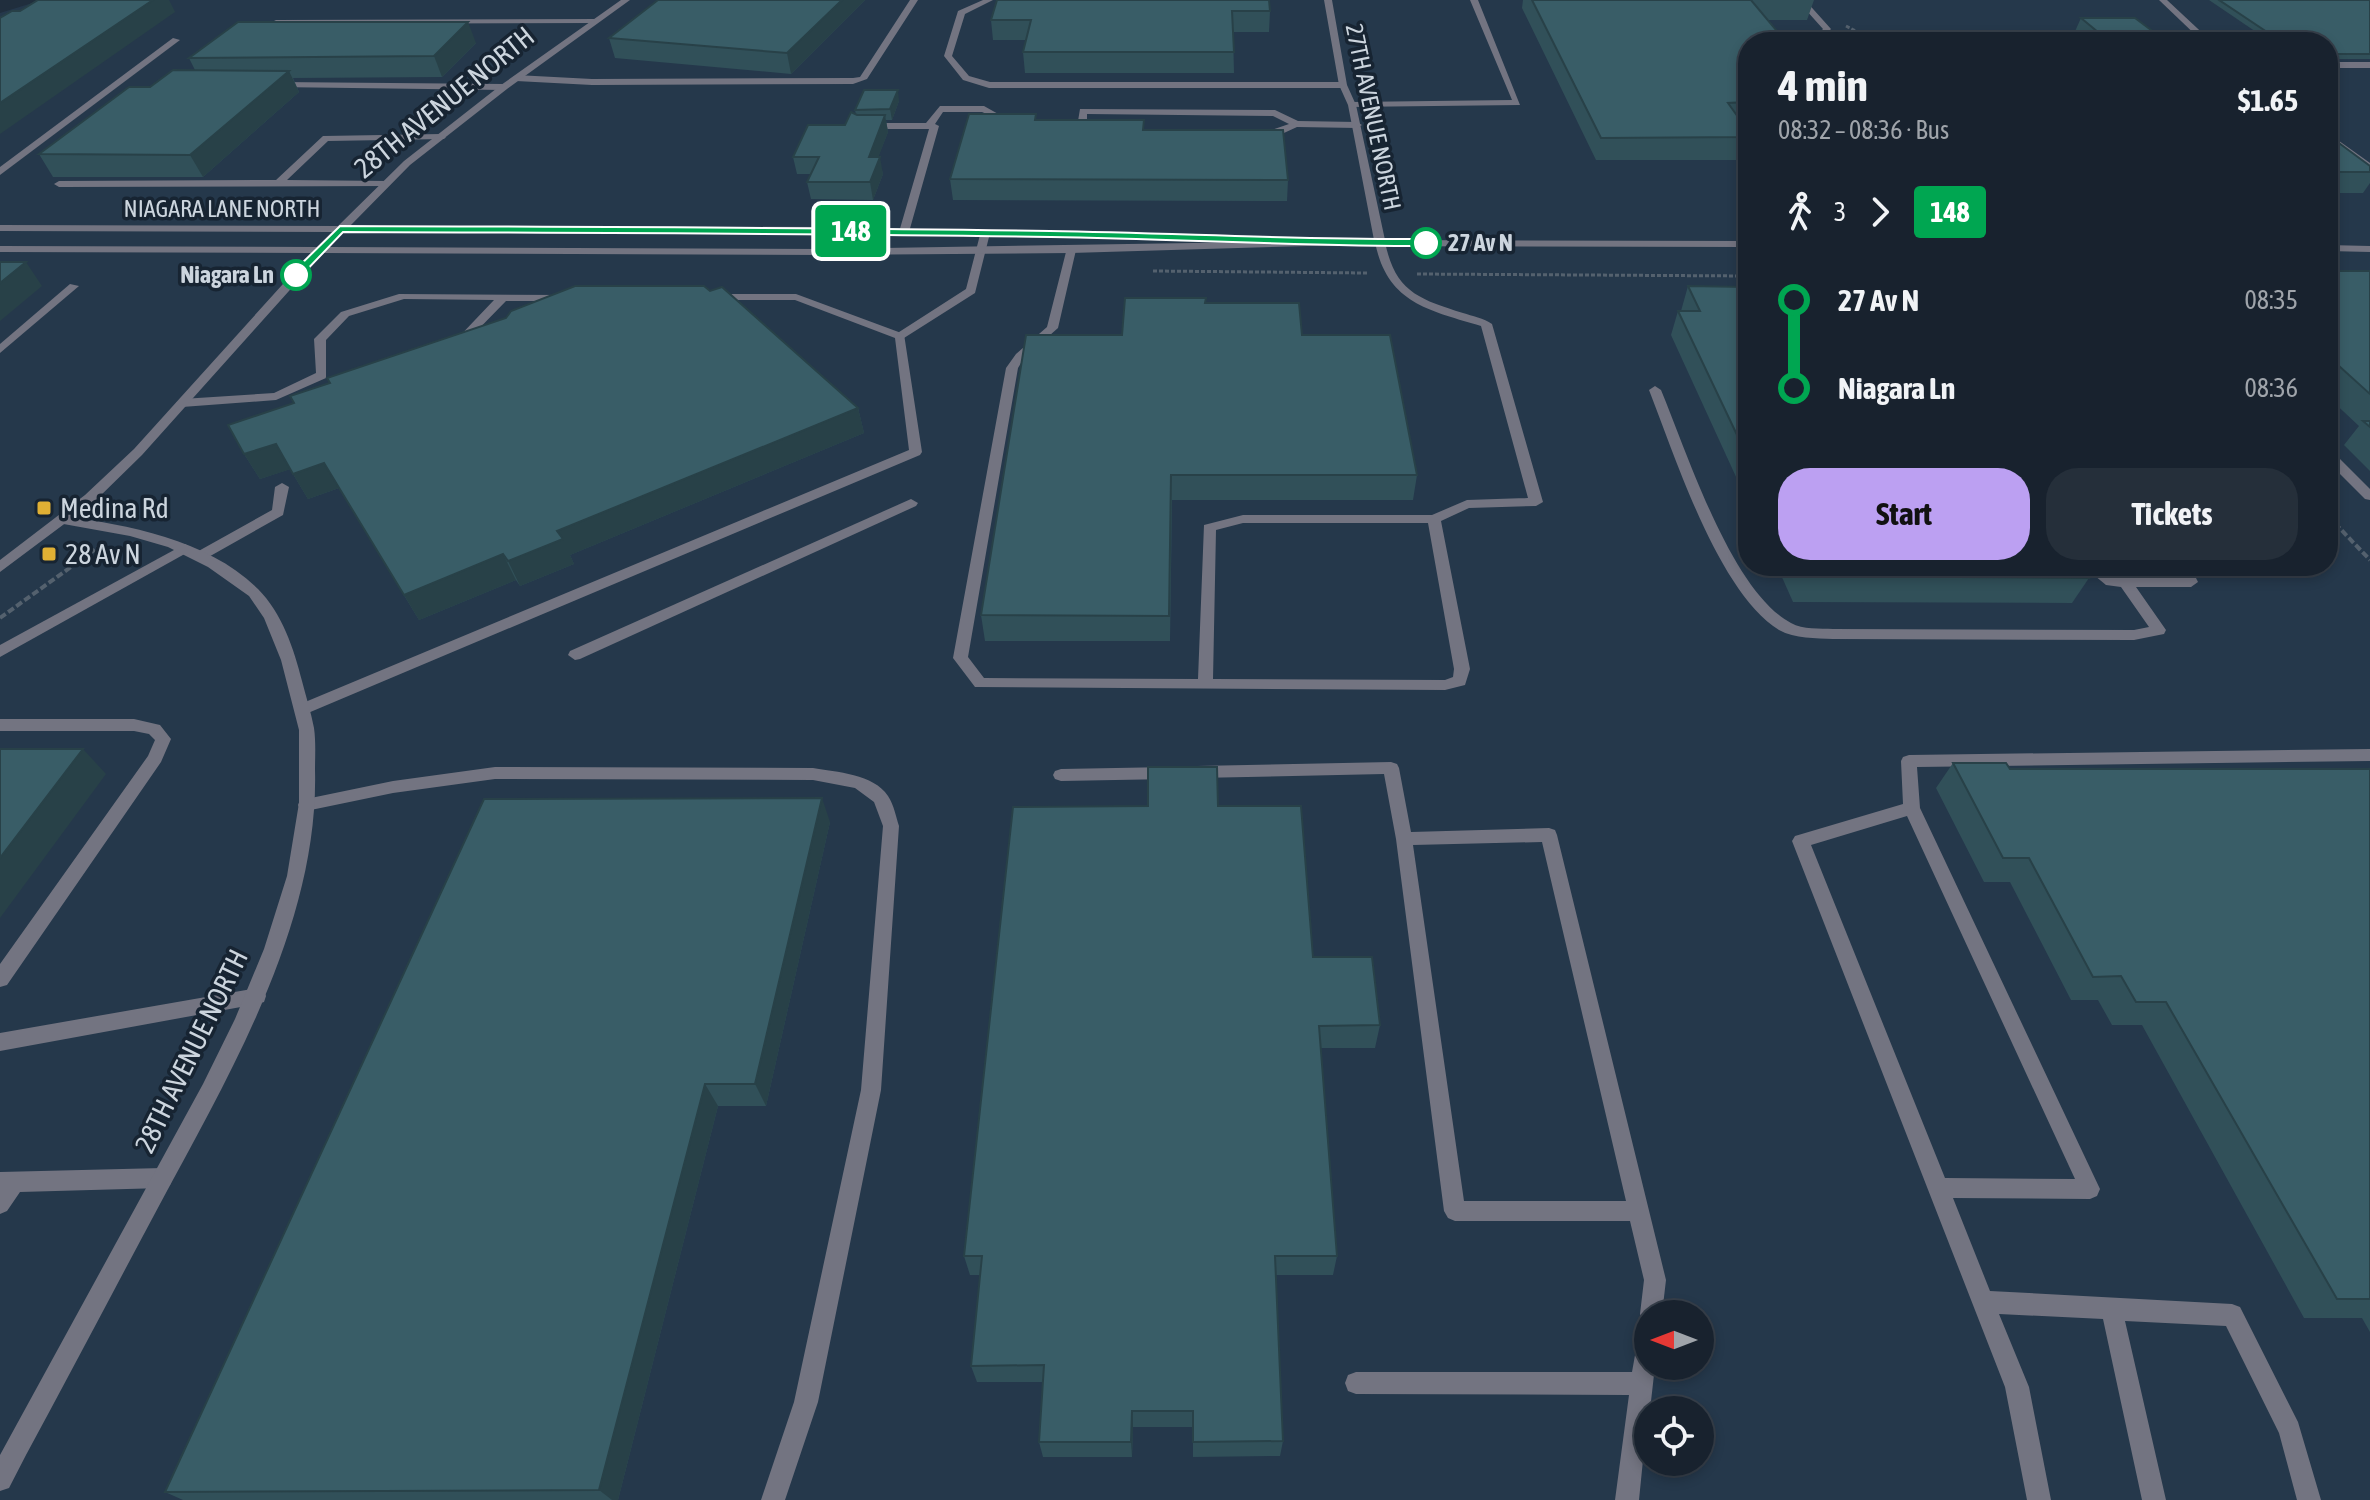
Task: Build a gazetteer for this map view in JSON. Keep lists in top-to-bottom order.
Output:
{
  "streets": {
    "street": ["28TH AVENUE NORTH", "27TH AVENUE NORTH", "NIAGARA LANE NORTH"]
  },
  "crossings": [
    ["28TH AVENUE NORTH", "NIAGARA LANE NORTH"],
    ["27TH AVENUE NORTH", "NIAGARA LANE NORTH"]
  ],
  "places": {
    "other": ["27 Av N", "Niagara Ln"],
    "transit": ["Medina Rd", "28 Av N"]
  },
  "lines": ["bus line 148"],
  "north": "left",
  "page": {
    "on_map": "148",
    "heading": ["4 min", "08:32 – 08:36 · Bus", "$1.65"],
    "legs": ["3", "148"],
    "list": [
      {
        "name": "27 Av N",
        "value": "08:35"
      },
      {
        "name": "Niagara Ln",
        "value": "08:36"
      }
    ],
    "buttons": ["Start", "Tickets"]
  }
}
